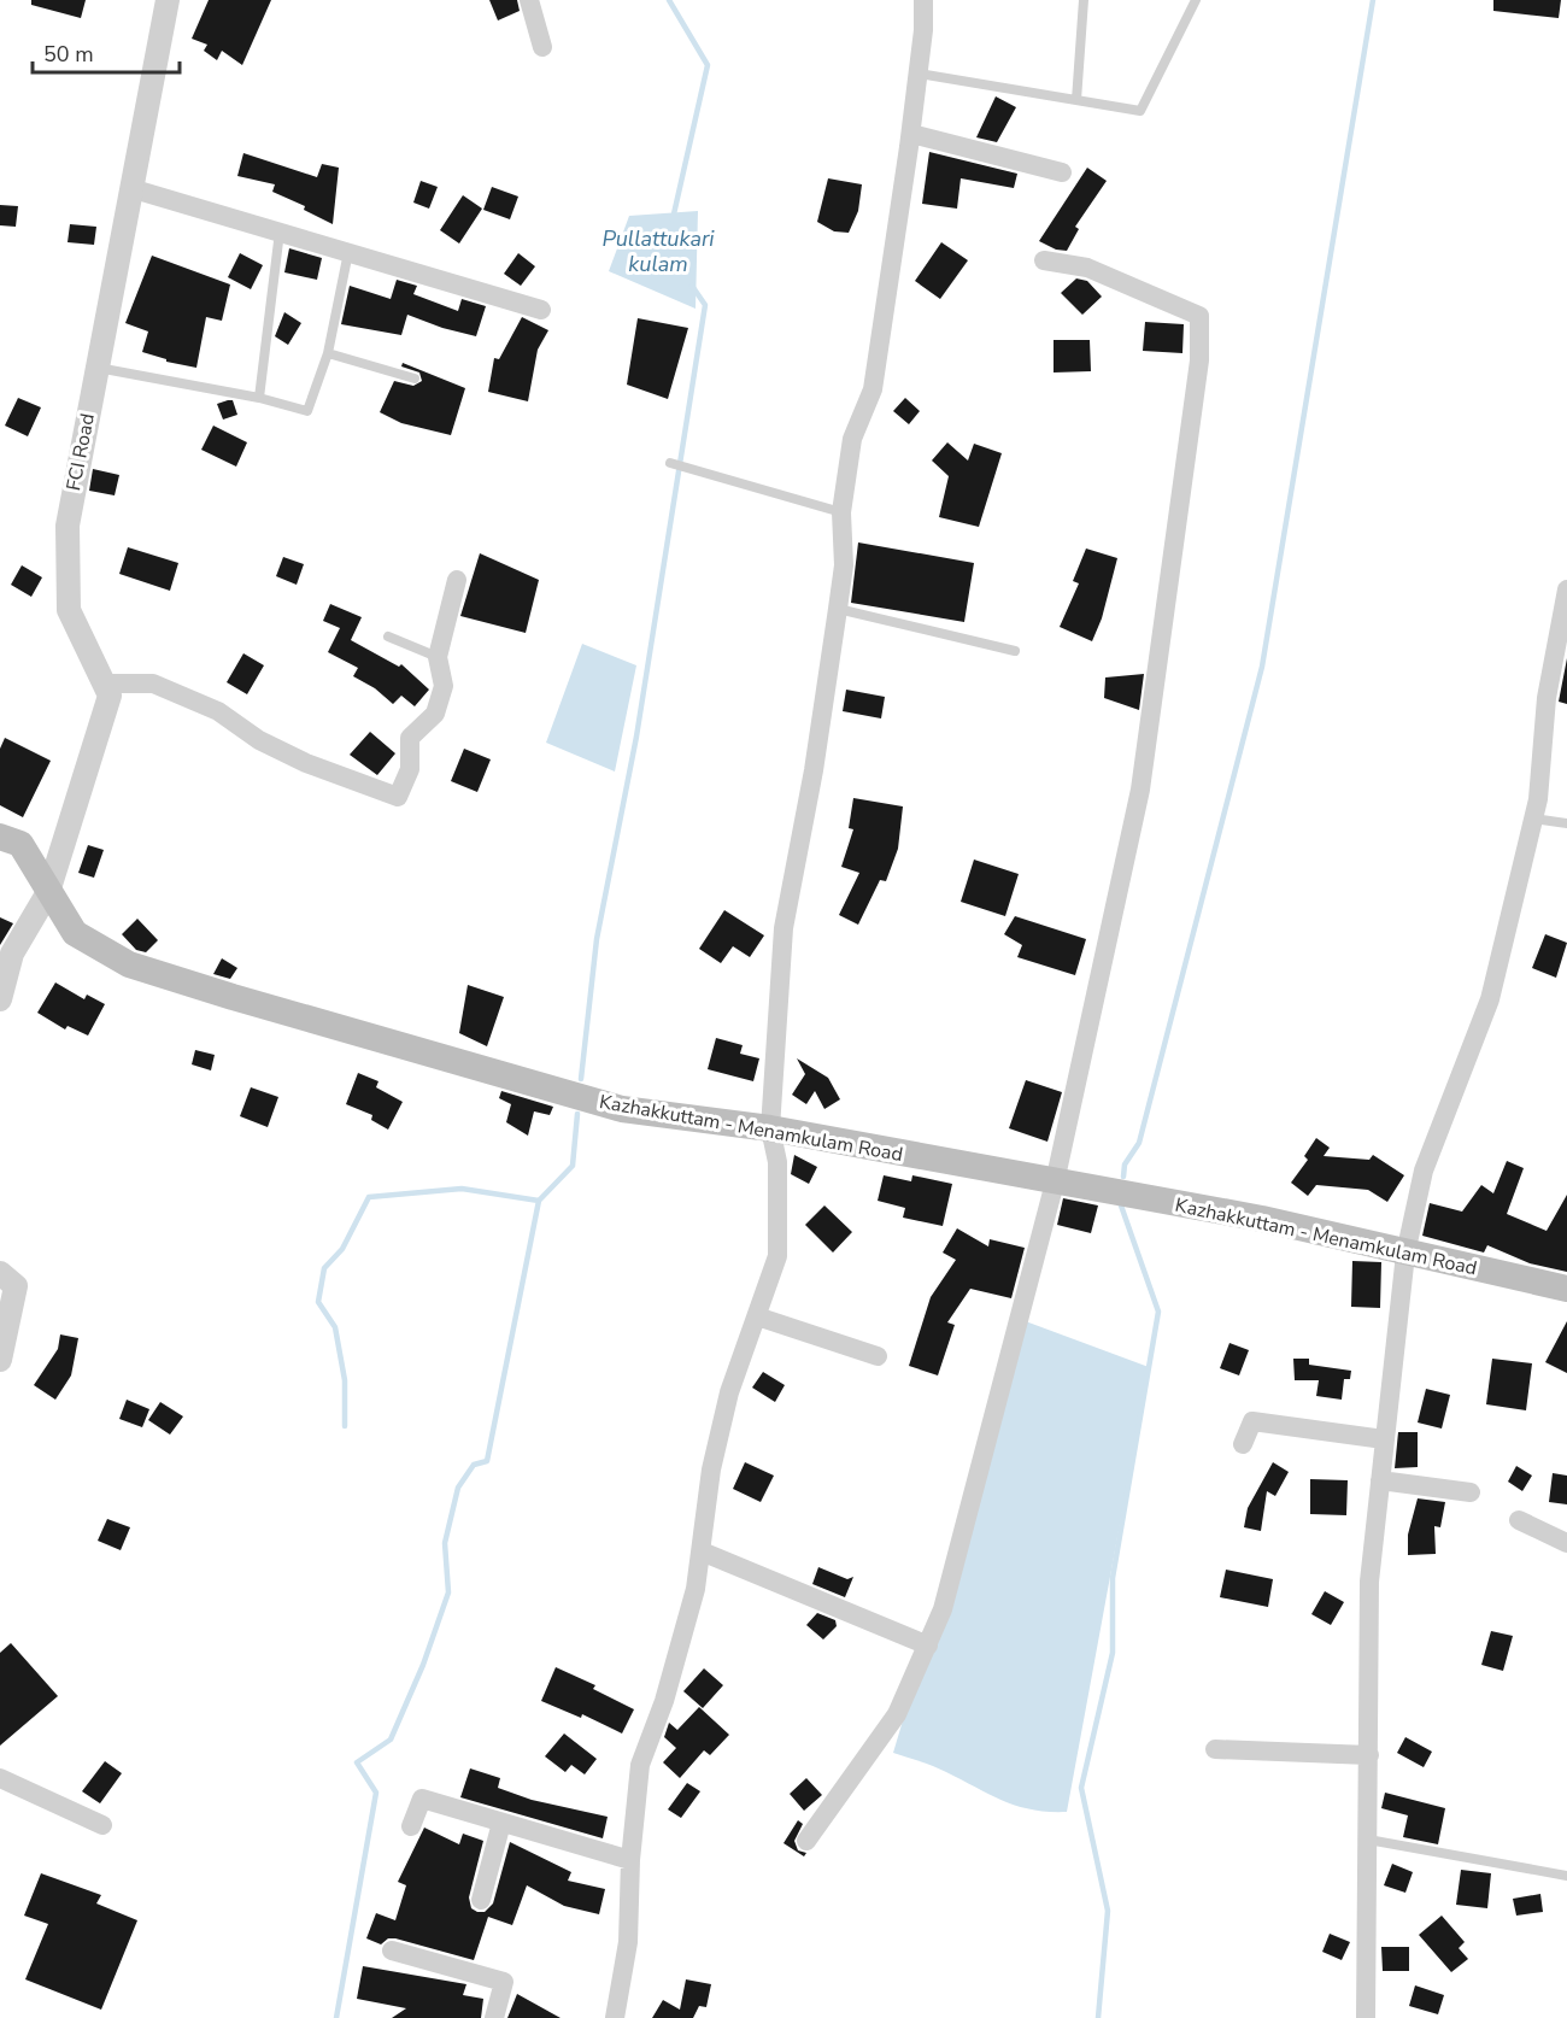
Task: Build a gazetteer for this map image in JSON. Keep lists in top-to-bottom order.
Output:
{
  "streets": {
    "main road": ["Kazhakkuttam - Menamkulam Road"],
    "street": ["FCI Road"]
  },
  "crossings": [
    ["FCI Road", "Kazhakkuttam - Menamkulam Road"]
  ],
  "water": ["Pullattukari kulam"],
  "scale_bar": "50 m"
}
